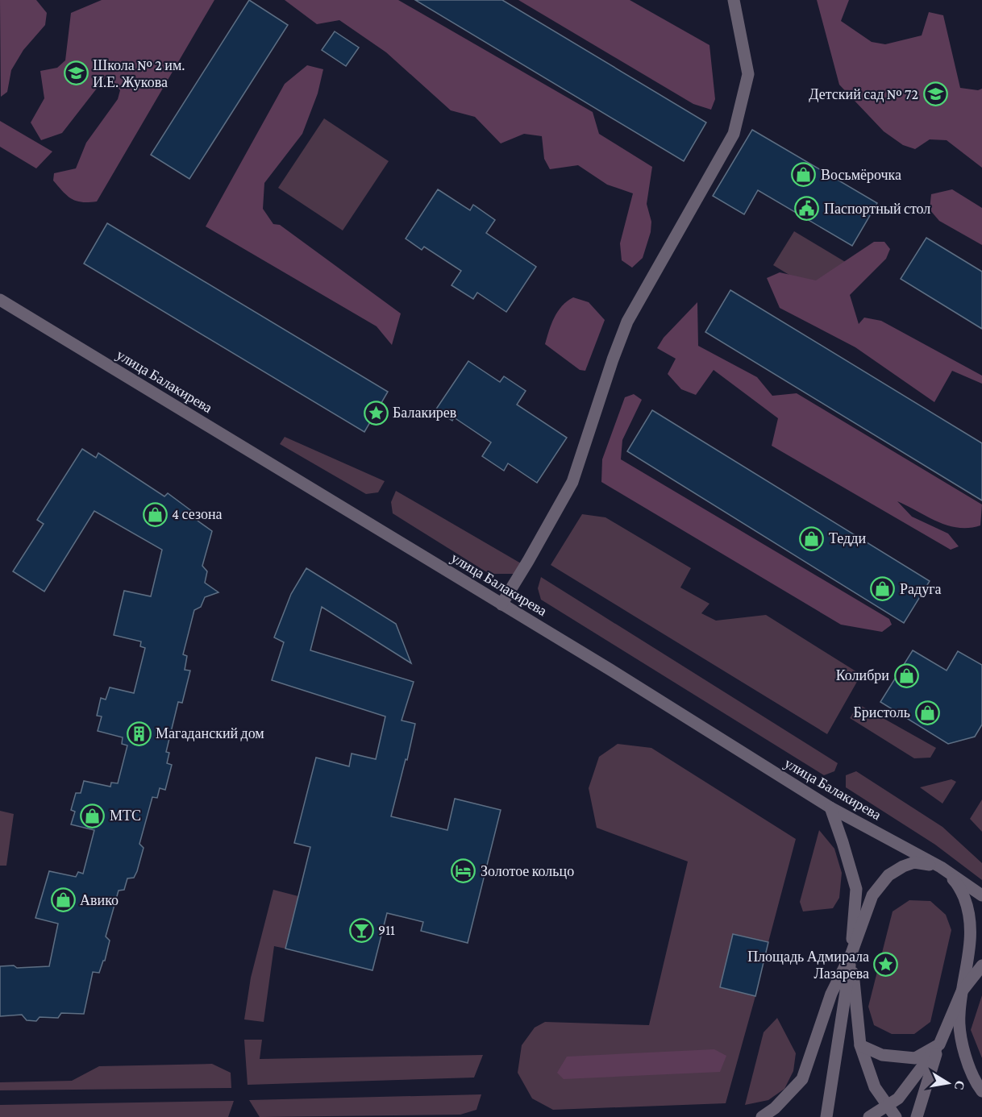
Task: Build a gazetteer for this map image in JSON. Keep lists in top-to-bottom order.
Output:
{
  "streets": {
    "street": ["улица Балакирева"]
  },
  "places": {
    "school or university": ["Школа № 2 им. И.Е. Жукова", "Детский сад № 72"],
    "shop": [
      "Восьмёрочка",
      "4 сезона",
      "Тедди",
      "Радуга",
      "Колибри",
      "Бристоль",
      "МТС",
      "Авико"
    ],
    "public building": ["Паспортный стол"],
    "place": ["Балакирев", "Площадь Адмирала Лазарева"],
    "building": ["Магаданский дом"],
    "hotel": ["Золотое кольцо"],
    "bar": ["911"]
  },
  "north": "right"
}
